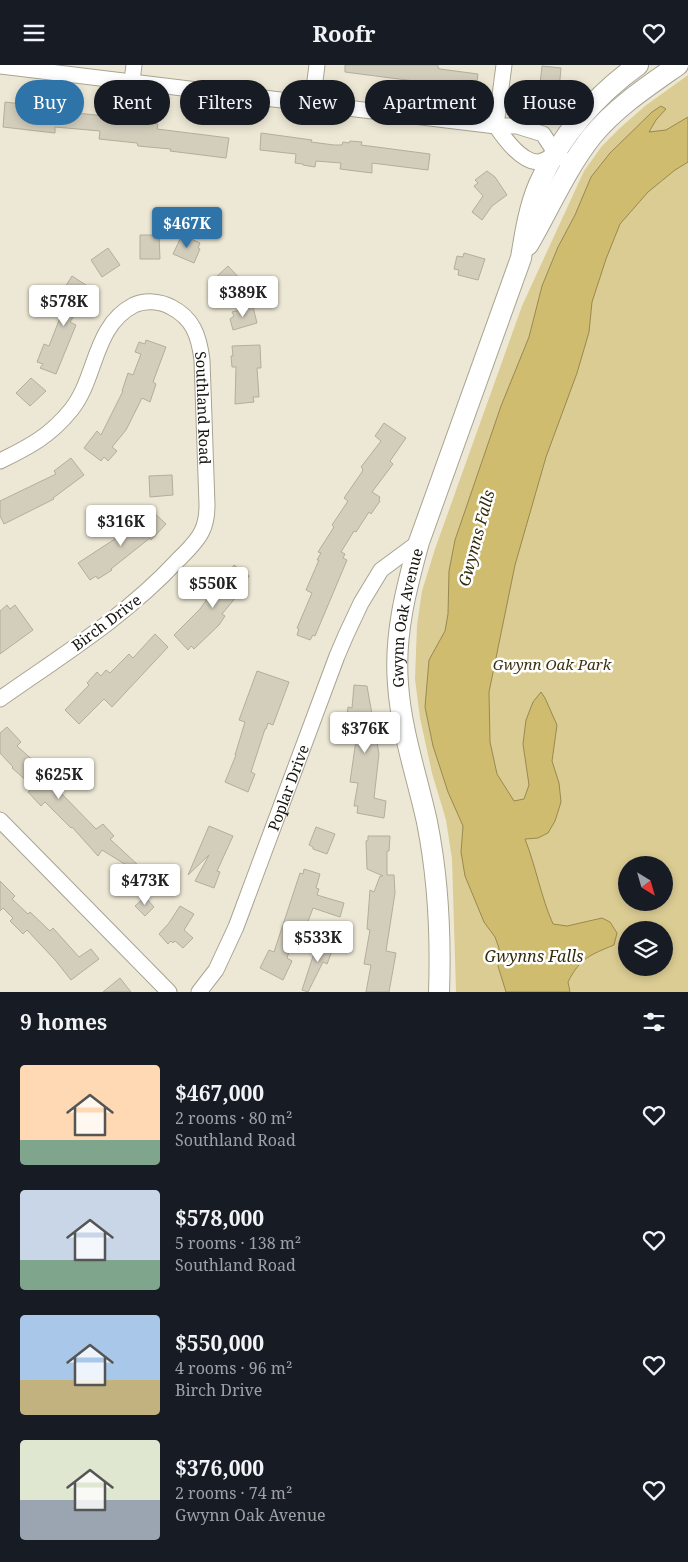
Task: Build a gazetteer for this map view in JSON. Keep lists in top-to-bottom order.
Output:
{
  "streets": {
    "main road": ["Gwynn Oak Avenue"],
    "street": ["Southland Road", "Birch Drive", "Poplar Drive"]
  },
  "crossings": [
    ["Southland Road", "Birch Drive"],
    ["Gwynn Oak Avenue", "Poplar Drive"]
  ],
  "water": ["Gwynns Falls"],
  "parks": ["Gwynn Oak Park"],
  "north": "bottom right",
  "page": {
    "header": "Roofr",
    "chip": [
      "Buy",
      "Rent",
      "Filters",
      "New",
      "Apartment",
      "House"
    ],
    "price": [
      "$467K",
      "$389K",
      "$578K",
      "$316K",
      "$550K",
      "$376K",
      "$625K",
      "$473K",
      "$533K"
    ],
    "heading": "9 homes",
    "list": [
      {
        "name": "$467,000",
        "note": "2 rooms · 80 m² · Southland Road"
      },
      {
        "name": "$578,000",
        "note": "5 rooms · 138 m² · Southland Road"
      },
      {
        "name": "$550,000",
        "note": "4 rooms · 96 m² · Birch Drive"
      },
      {
        "name": "$376,000",
        "note": "2 rooms · 74 m² · Gwynn Oak Avenue"
      }
    ]
  }
}
